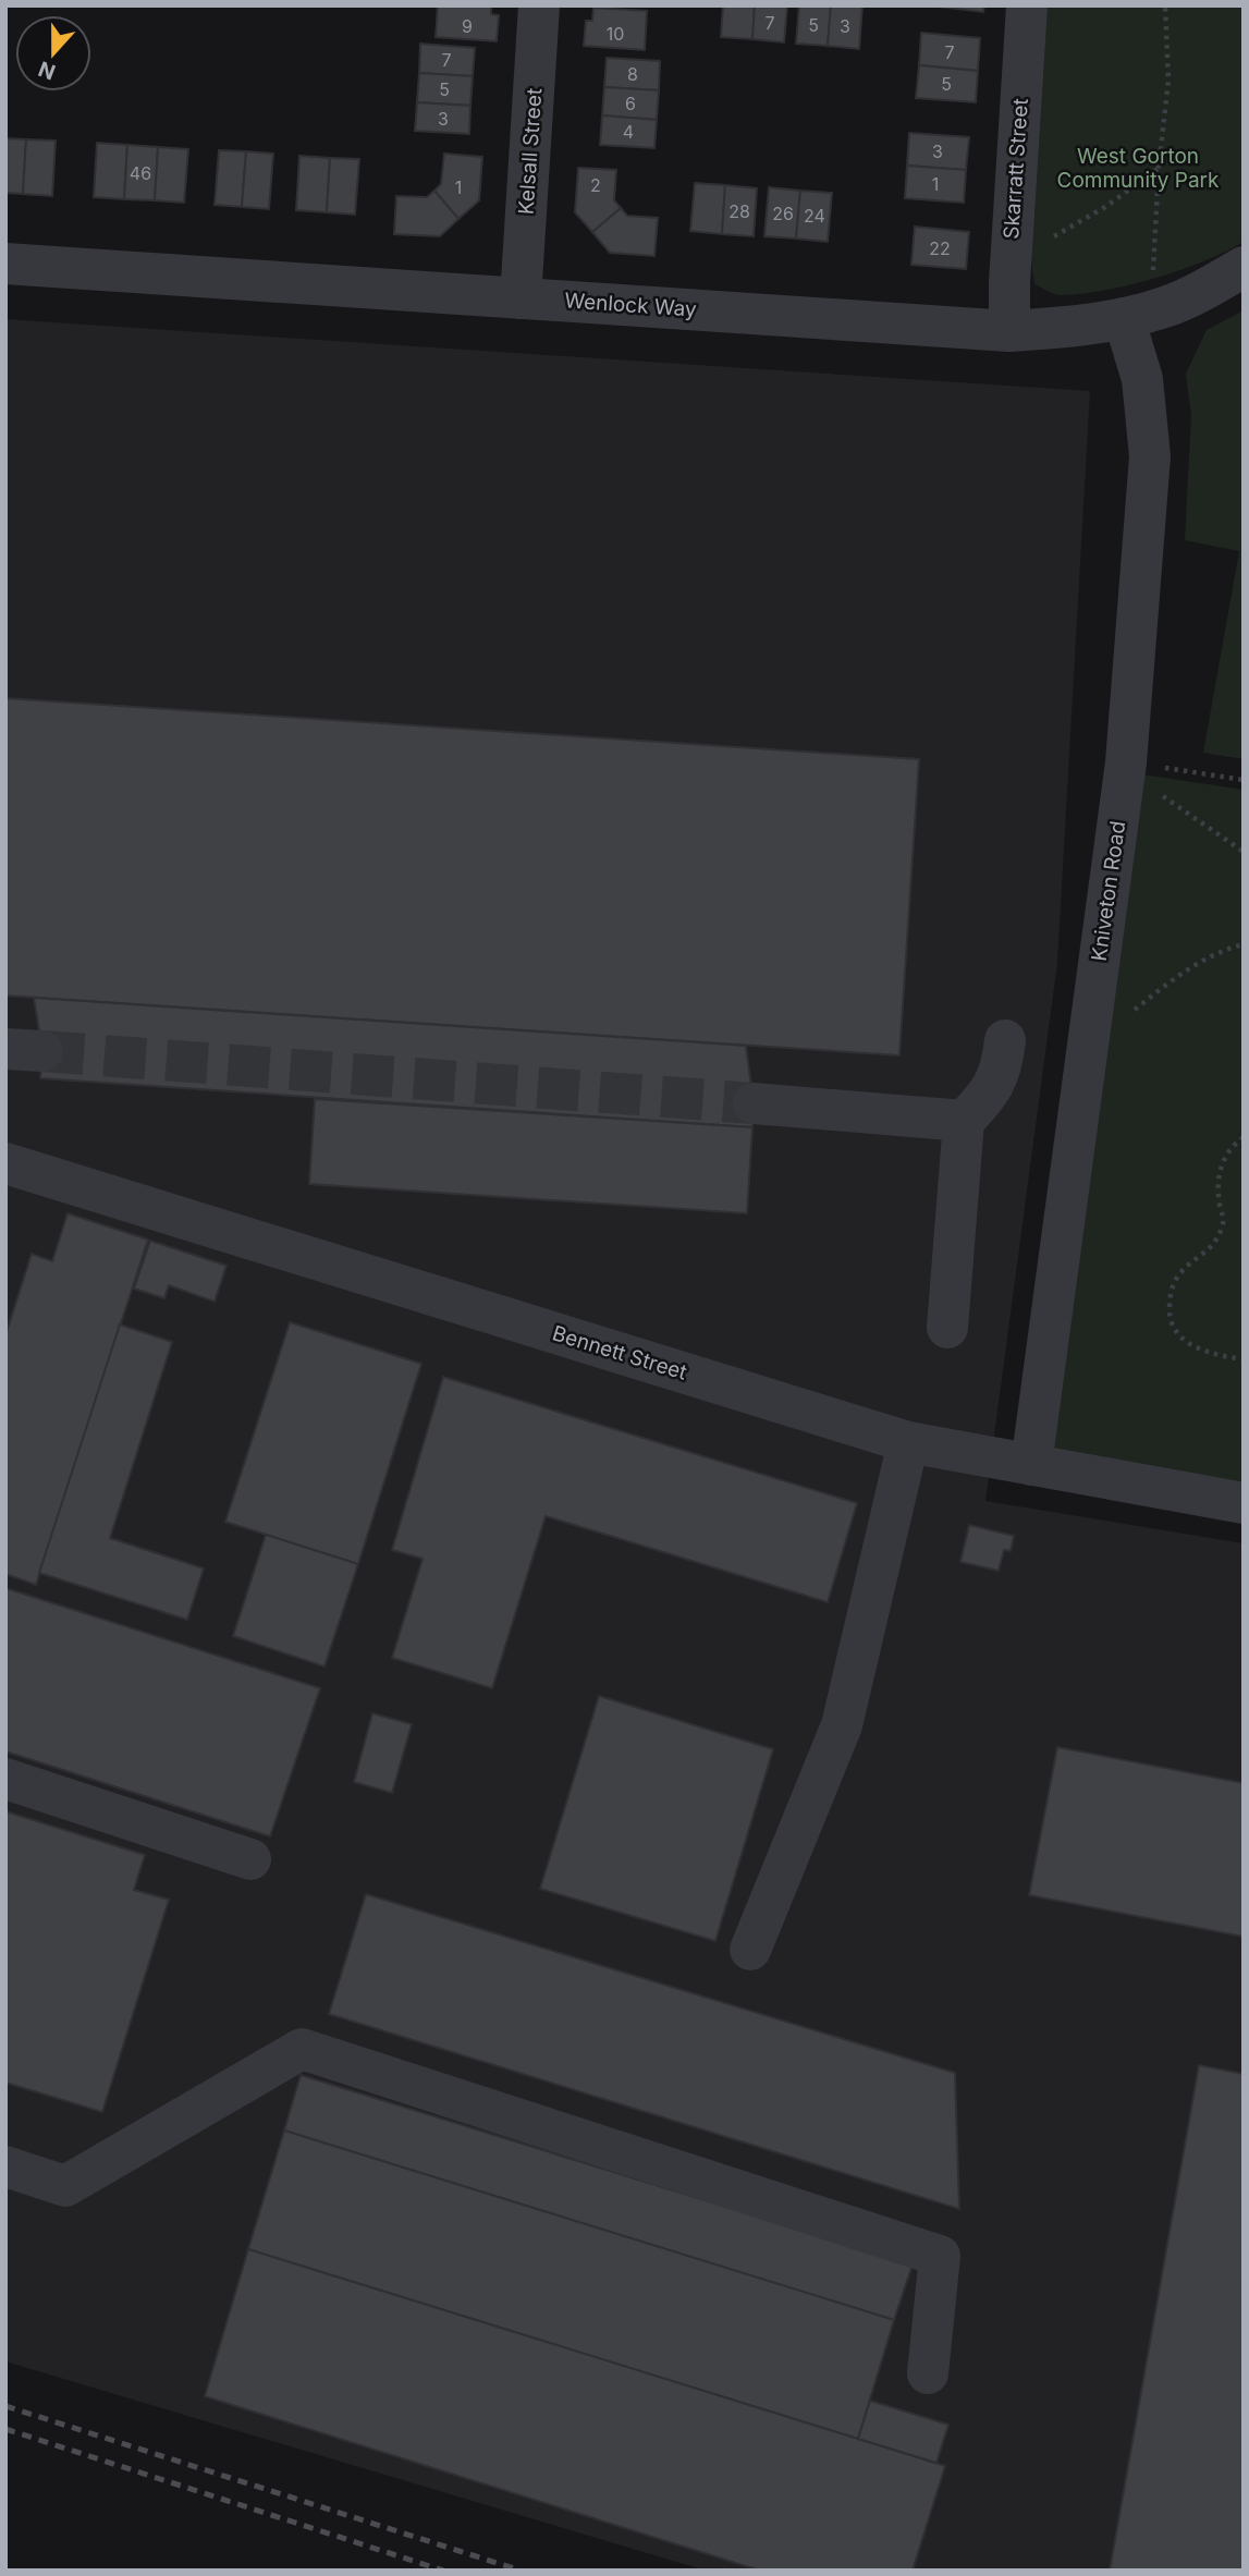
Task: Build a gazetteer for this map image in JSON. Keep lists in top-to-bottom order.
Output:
{
  "streets": {
    "street": [
      "Kelsall Street",
      "Skarratt Street",
      "Wenlock Way",
      "Kniveton Road",
      "Bennett Street"
    ]
  },
  "crossings": [
    ["Kelsall Street", "Wenlock Way"],
    ["Skarratt Street", "Wenlock Way"],
    ["Wenlock Way", "Kniveton Road"],
    ["Kniveton Road", "Bennett Street"]
  ],
  "parks": ["West Gorton Community Park"],
  "house_numbers": [
    "7",
    "5",
    "9",
    "3",
    "10",
    "7",
    "7",
    "8",
    "5",
    "5",
    "6",
    "3",
    "4",
    "3",
    "46",
    "1",
    "2",
    "1",
    "28",
    "26",
    "24",
    "22"
  ],
  "north": "bottom"
}
